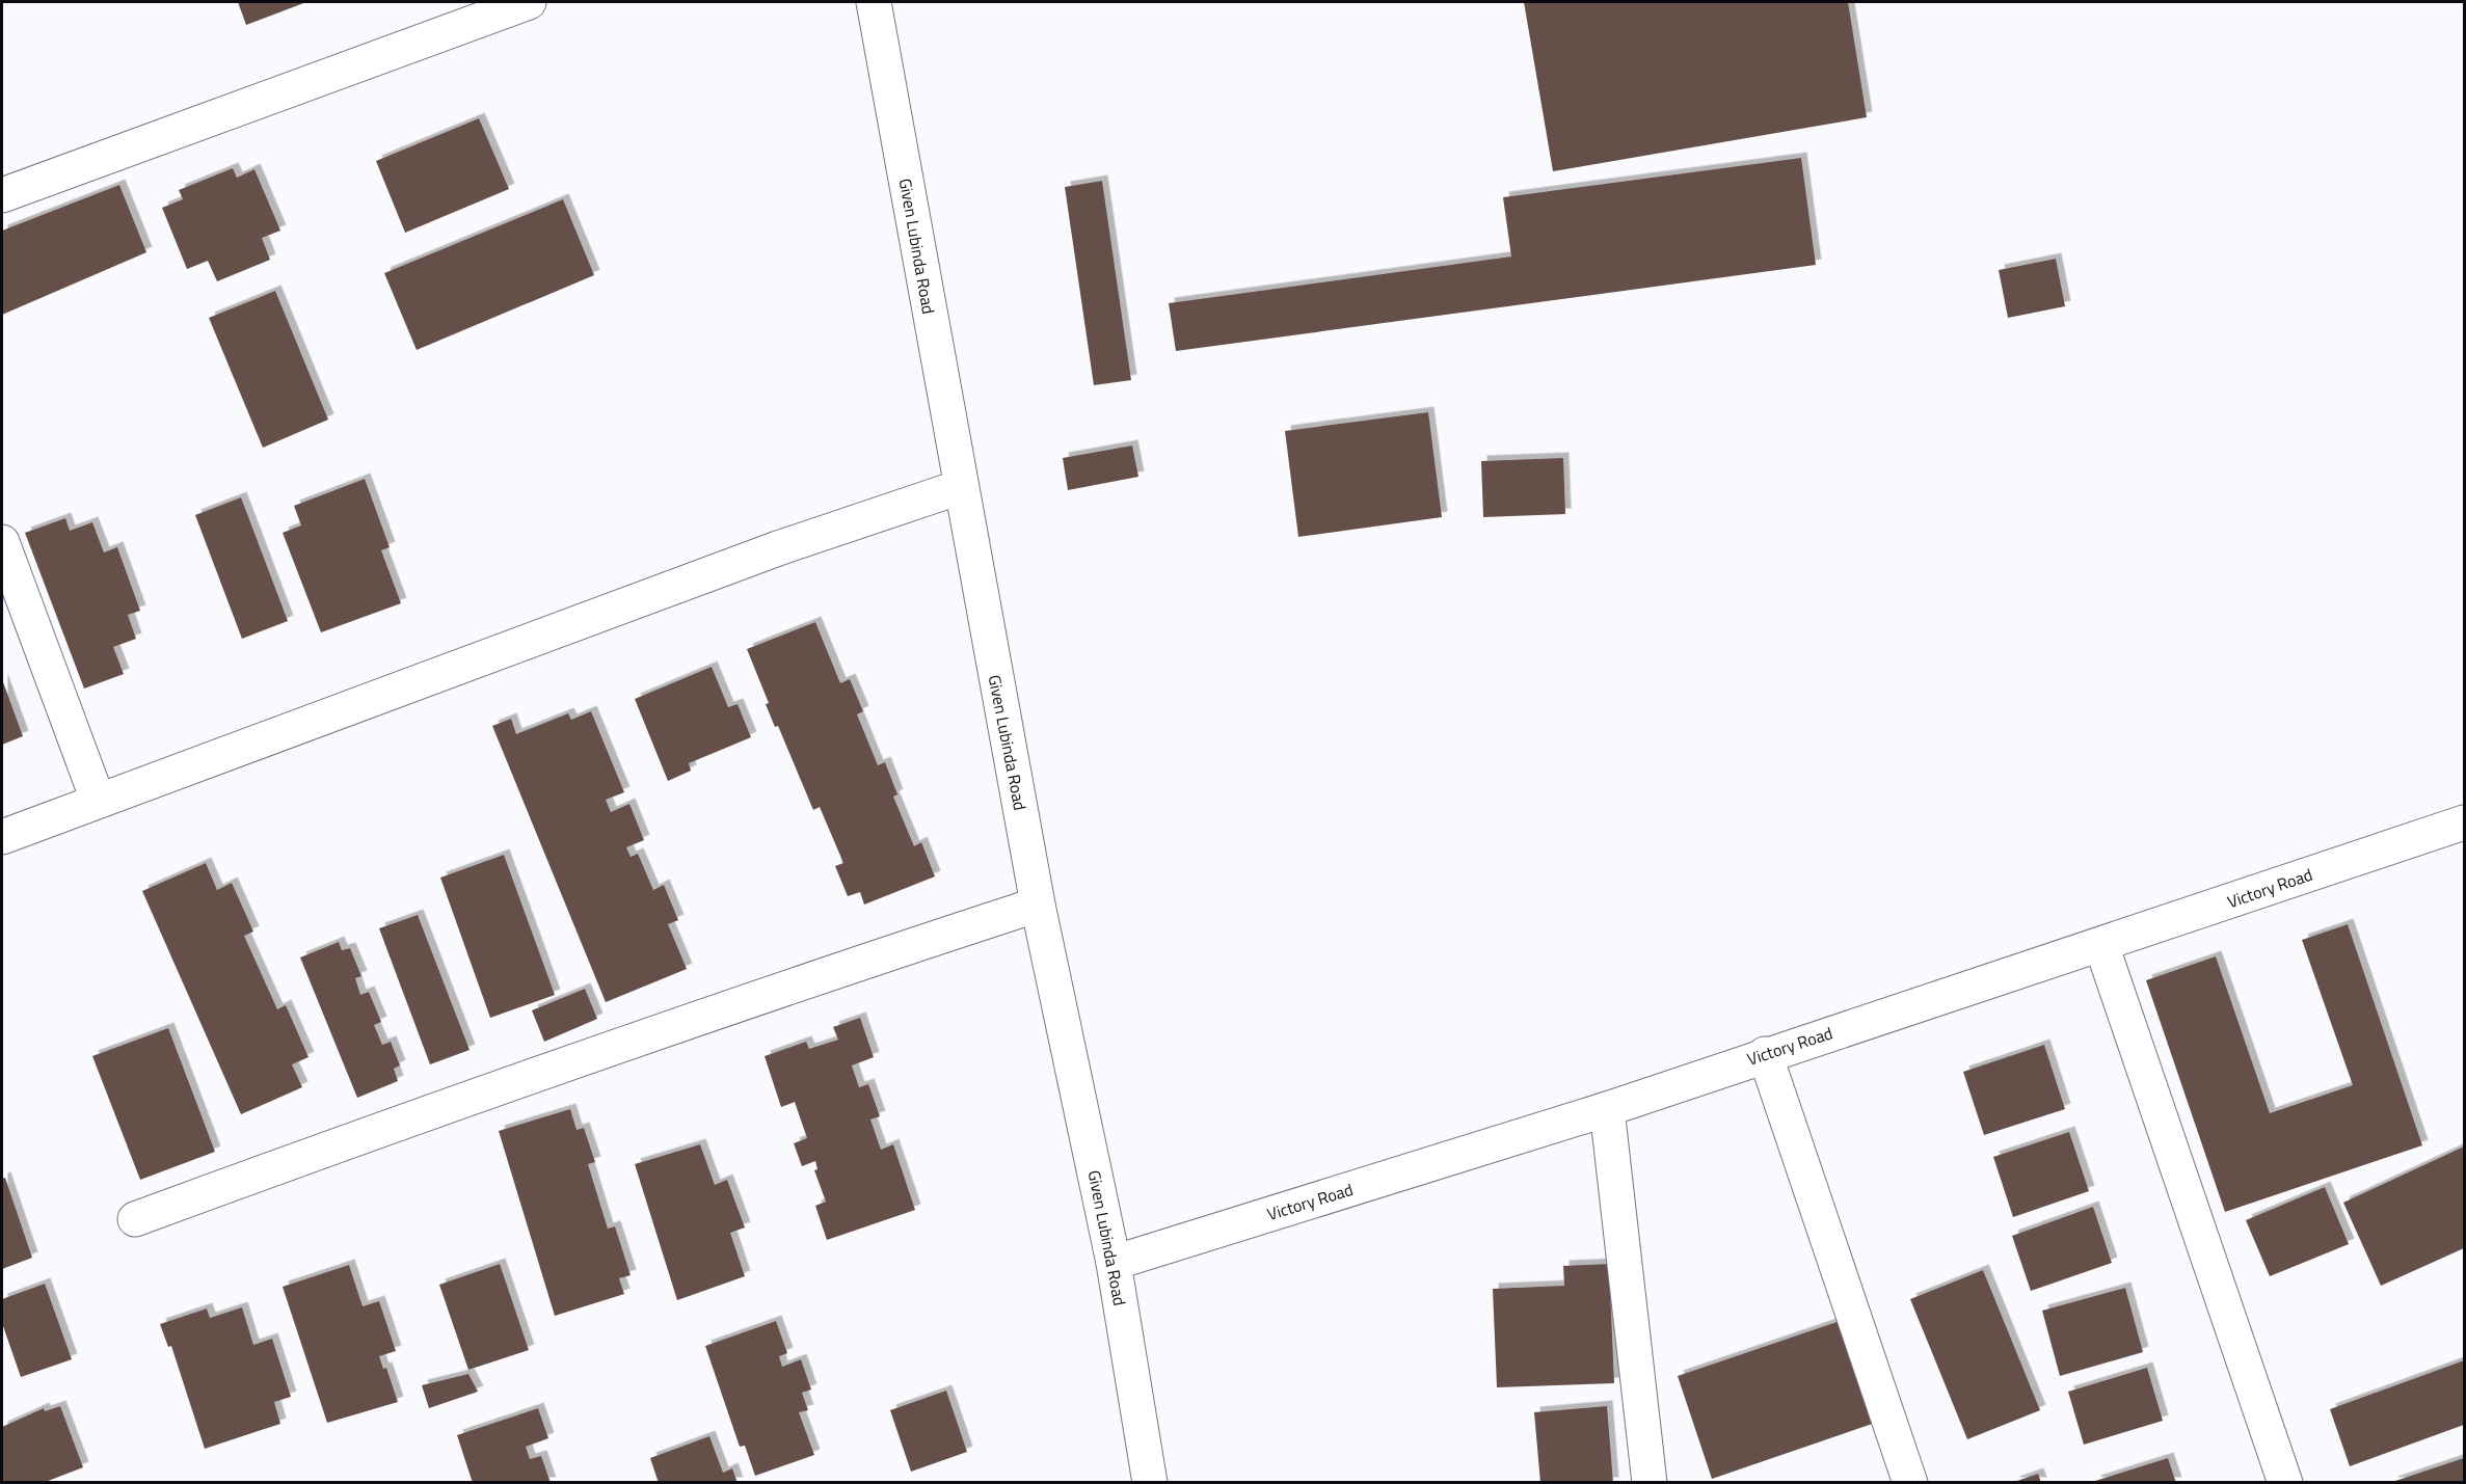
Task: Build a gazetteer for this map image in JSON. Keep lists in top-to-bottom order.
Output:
{
  "streets": {
    "street": ["Given Lubinda Road", "Victory Road"]
  },
  "crossings": [
    ["Given Lubinda Road", "Victory Road"]
  ]
}
